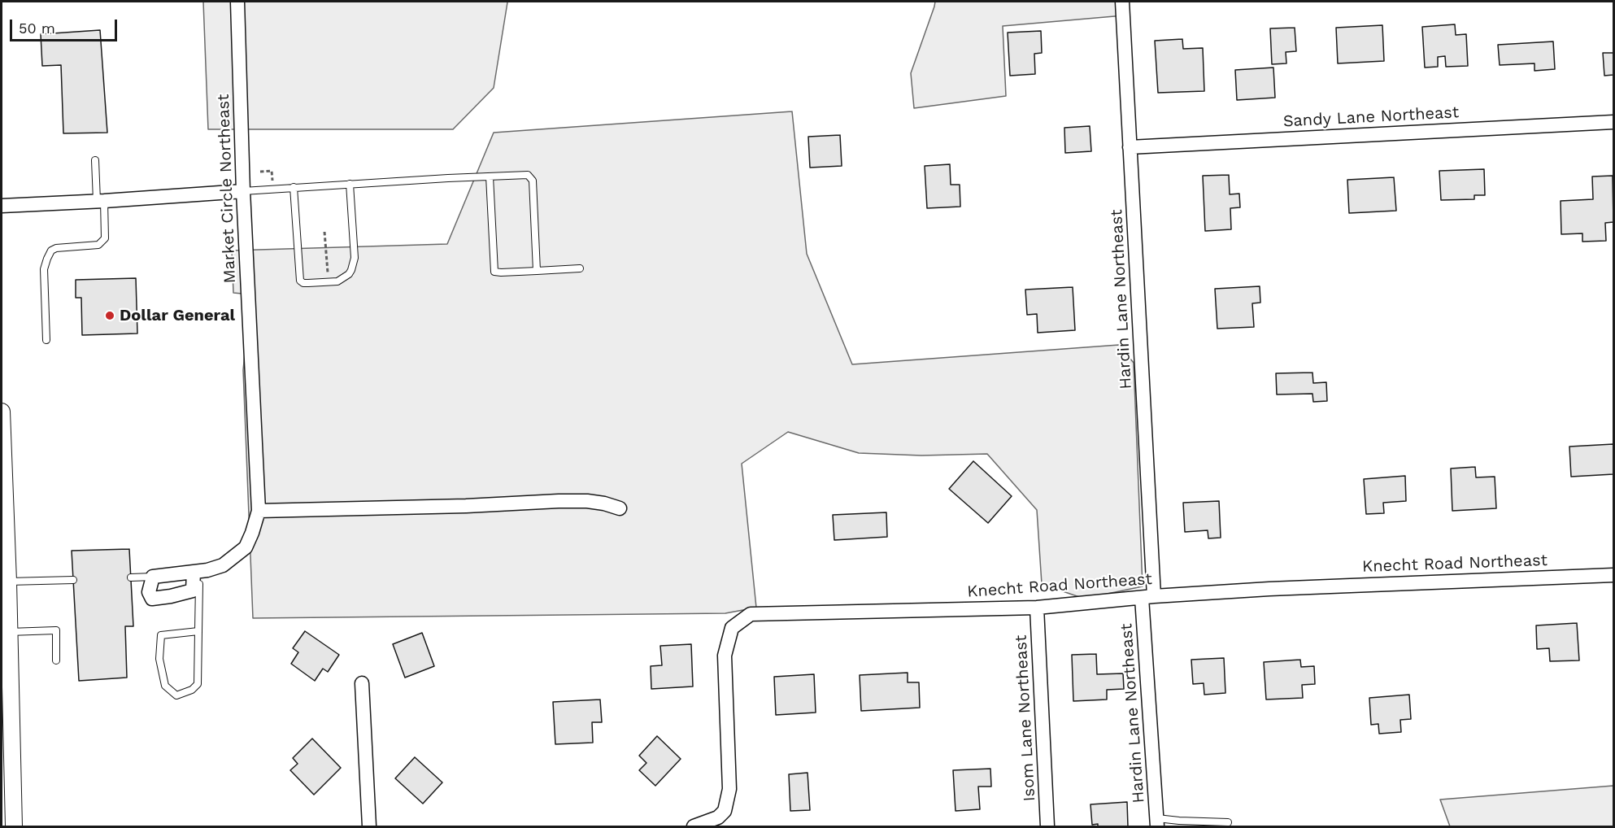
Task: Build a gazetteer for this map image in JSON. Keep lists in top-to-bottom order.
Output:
{
  "streets": {
    "street": [
      "Sandy Lane Northeast",
      "Market Circle Northeast",
      "Hardin Lane Northeast",
      "Knecht Road Northeast",
      "Isom Lane Northeast"
    ]
  },
  "crossings": [
    ["Sandy Lane Northeast", "Hardin Lane Northeast"],
    ["Hardin Lane Northeast", "Knecht Road Northeast"],
    ["Knecht Road Northeast", "Isom Lane Northeast"]
  ],
  "places": ["Dollar General"],
  "scale_bar": "50 m"
}
